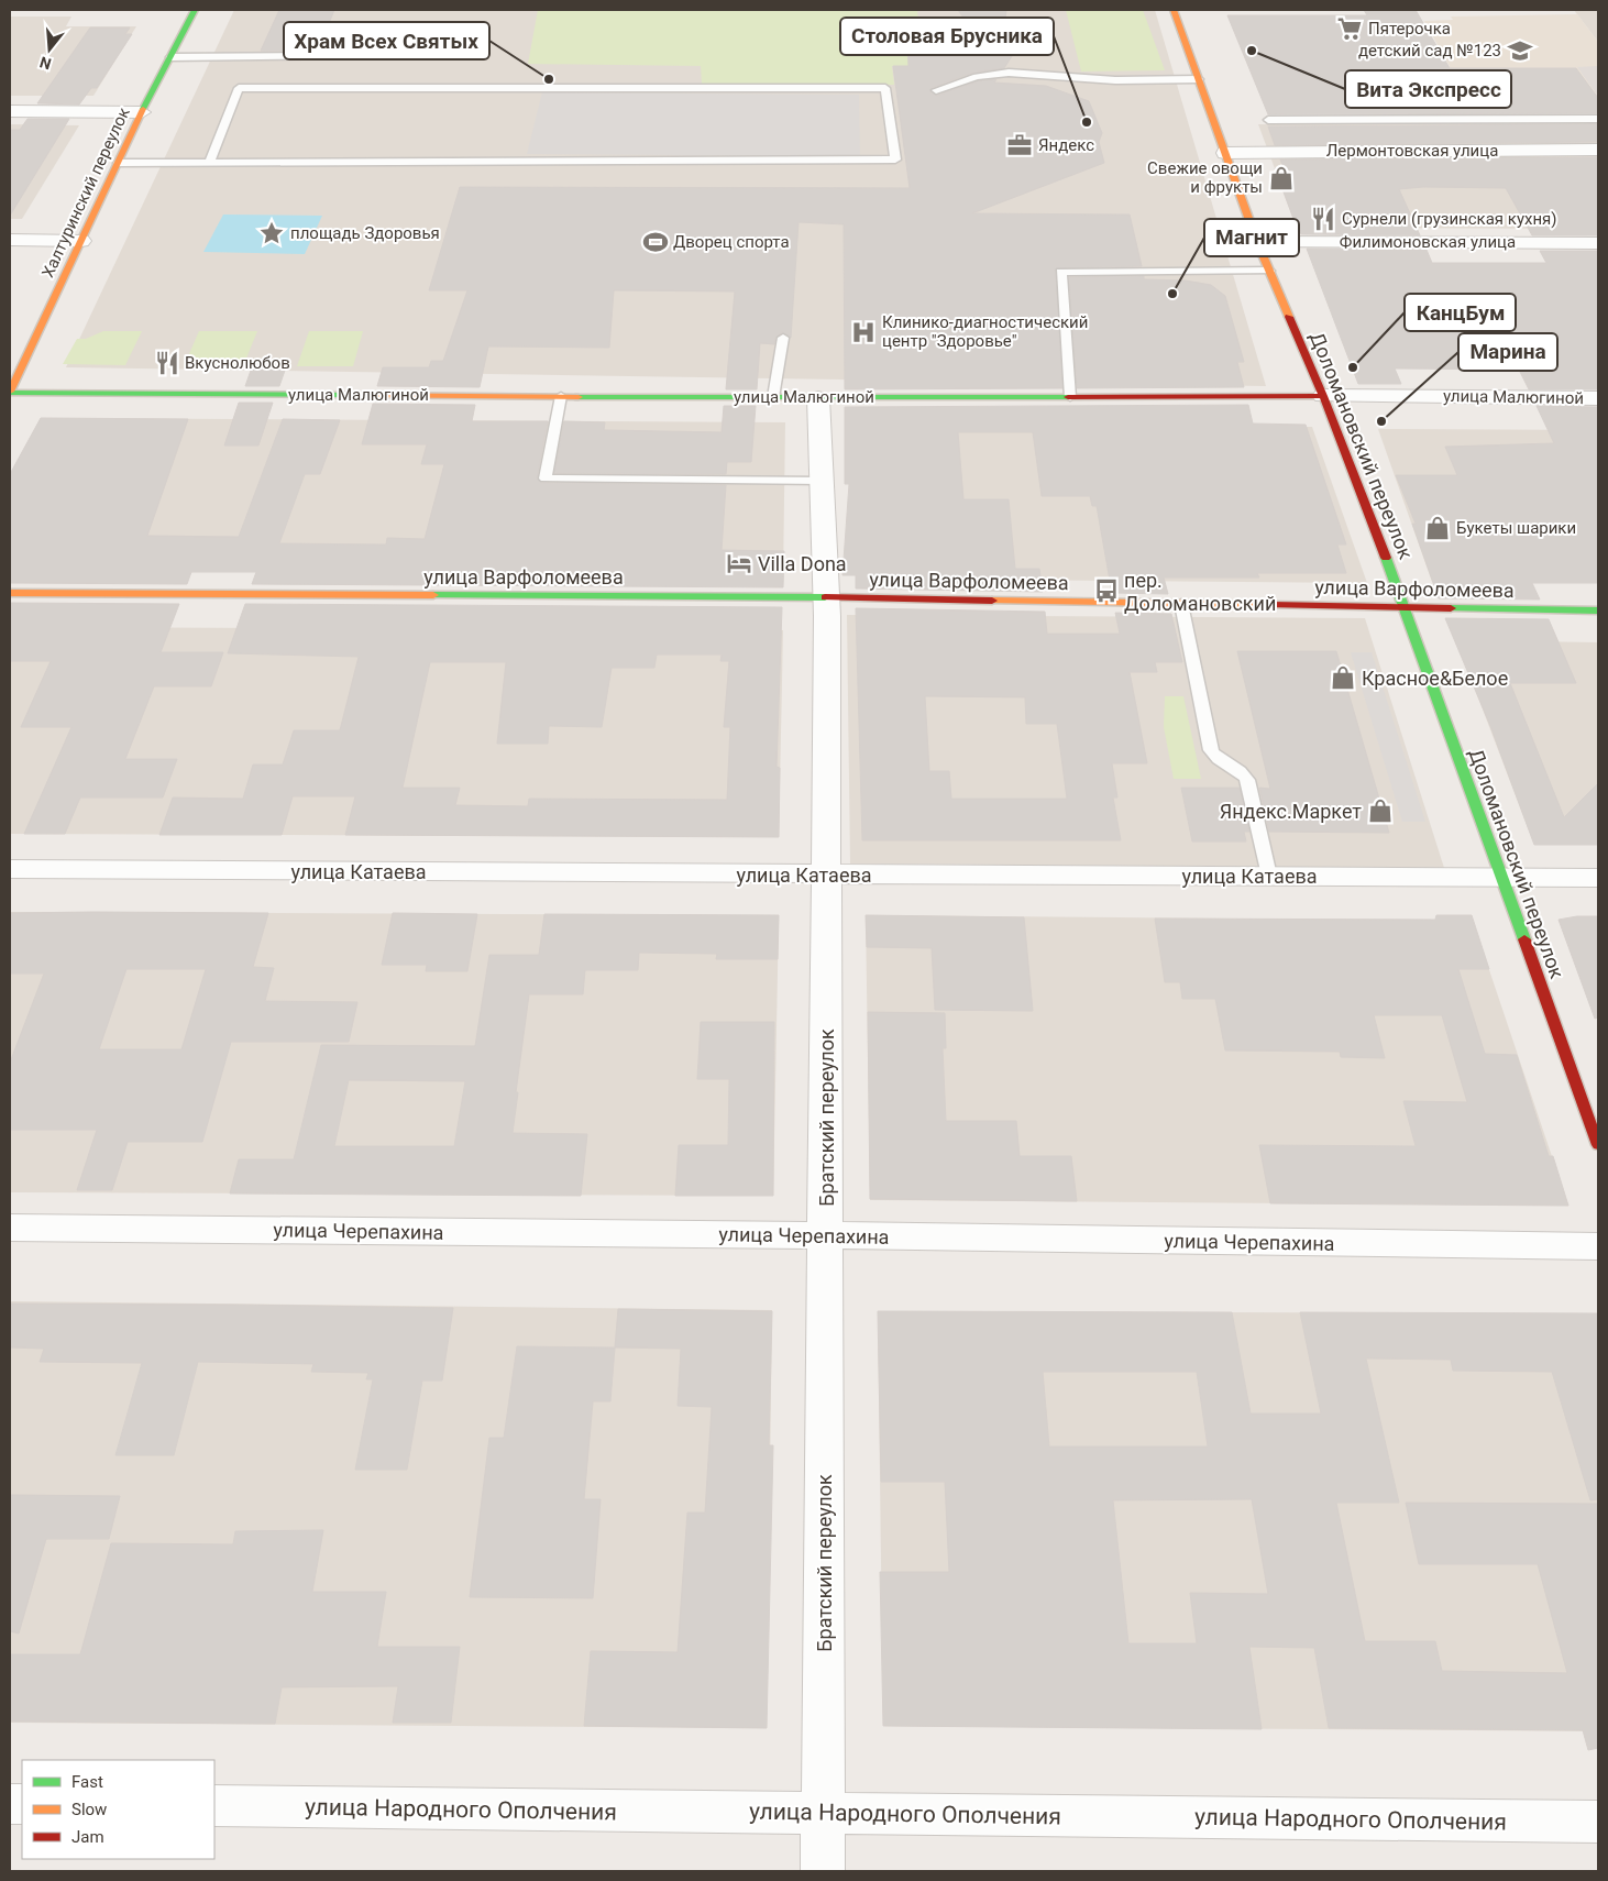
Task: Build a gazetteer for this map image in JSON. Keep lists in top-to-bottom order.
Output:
{
  "streets": {
    "main road": [
      "Халтуринский переулок",
      "улица Малюгиной",
      "Доломановский переулок",
      "улица Варфоломеева"
    ],
    "street": [
      "Лермонтовская улица",
      "Филимоновская улица",
      "улица Катаева",
      "Братский переулок",
      "улица Черепахина",
      "улица Народного Ополчения"
    ]
  },
  "crossings": [
    ["Лермонтовская улица", "Доломановский переулок"],
    ["Халтуринский переулок", "улица Малюгиной"],
    ["Филимоновская улица", "Доломановский переулок"],
    ["улица Малюгиной", "Доломановский переулок"],
    ["улица Малюгиной", "Братский переулок"],
    ["Доломановский переулок", "улица Варфоломеева"],
    ["Доломановский переулок", "улица Катаева"],
    ["улица Варфоломеева", "Братский переулок"],
    ["улица Катаева", "Братский переулок"],
    ["Братский переулок", "улица Черепахина"],
    ["Братский переулок", "улица Народного Ополчения"]
  ],
  "places": {
    "supermarket": ["Пятерочка"],
    "other": [
      "Вита Экспресс",
      "Храм Всех Святых",
      "Столовая Брусника",
      "Магнит",
      "КанцБум",
      "Марина"
    ],
    "school or university": ["детский сад №123"],
    "office": ["Яндекс"],
    "shop": [
      "Свежие овощи и фрукты",
      "Букеты шарики",
      "Красное&Белое",
      "Яндекс.Маркет"
    ],
    "restaurant": ["Сурнели (грузинская кухня)", "Вкуснолюбов"],
    "place": ["площадь Здоровья"],
    "sports": ["Дворец спорта"],
    "hospital": ["Клинико-диагностический центр \"Здоровье\""],
    "hotel": ["Villa Dona"],
    "bus stop": ["пер. Доломановский"]
  },
  "legend": ["Fast", "Slow", "Jam"],
  "north": "bottom"
}
